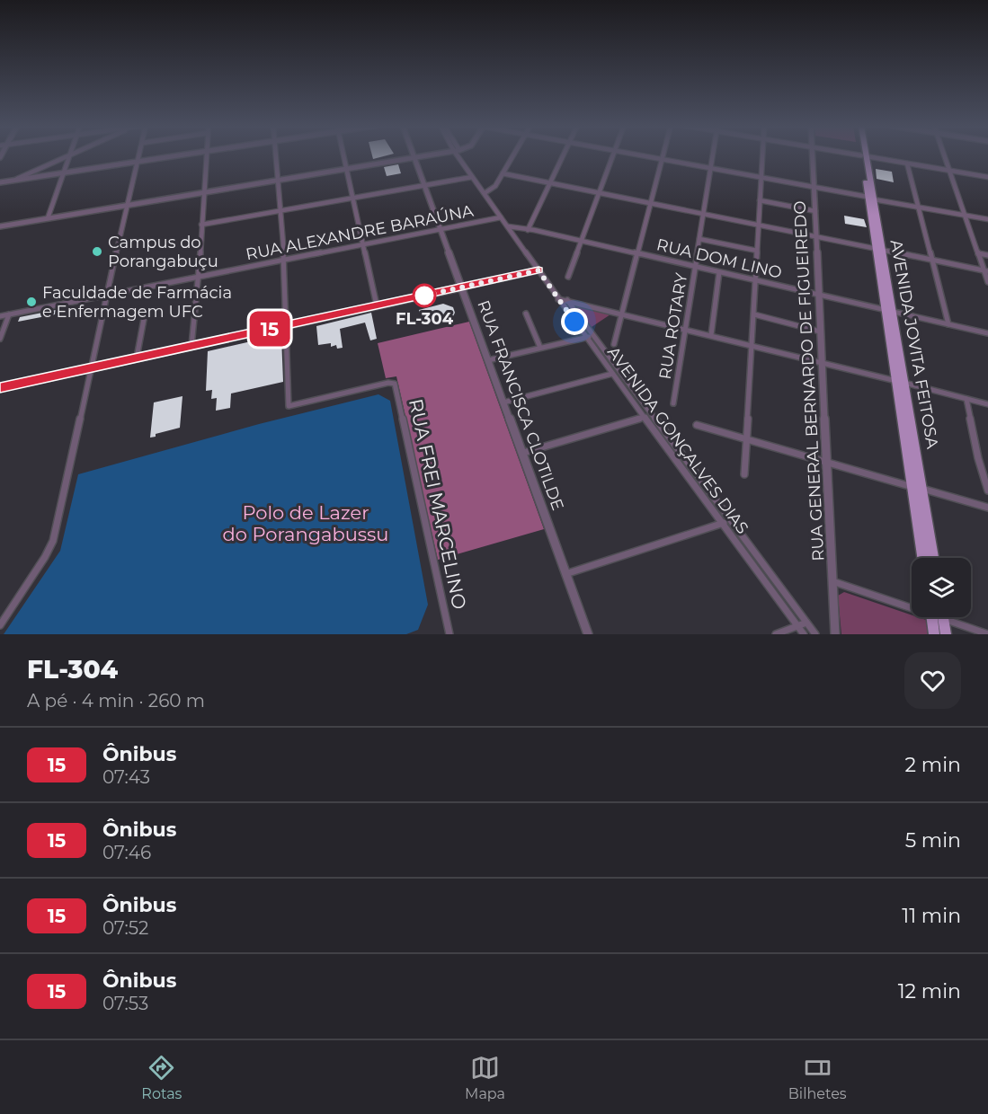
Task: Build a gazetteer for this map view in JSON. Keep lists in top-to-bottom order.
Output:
{
  "streets": {
    "main road": ["AVENIDA JOVITA FEITOSA"],
    "street": [
      "RUA ALEXANDRE BARAÚNA",
      "RUA DOM LINO",
      "RUA ROTARY",
      "RUA GENERAL BERNARDO DE FIGUEIREDO",
      "RUA FRANCISCA CLOTILDE",
      "AVENIDA GONÇALVES DIAS",
      "RUA FREI MARCELINO"
    ]
  },
  "crossings": [
    ["RUA ALEXANDRE BARAÚNA", "RUA FRANCISCA CLOTILDE"],
    ["RUA ALEXANDRE BARAÚNA", "AVENIDA GONÇALVES DIAS"],
    ["RUA DOM LINO", "RUA ROTARY"],
    ["RUA DOM LINO", "AVENIDA JOVITA FEITOSA"],
    ["RUA DOM LINO", "RUA GENERAL BERNARDO DE FIGUEIREDO"],
    ["RUA DOM LINO", "AVENIDA GONÇALVES DIAS"]
  ],
  "parks": ["Polo de Lazer do Porangabussu"],
  "places": ["Campus do Porangabuçu", "FL-304", "Faculdade de Farmácia e Enfermagem UFC"],
  "lines": ["bus line 15"],
  "page": {
    "on_map": "15",
    "heading": ["FL-304", "A pé · 4 min · 260 m"],
    "list": [
      {
        "mark": "15",
        "name": "Ônibus",
        "note": "07:43",
        "value": "2 min"
      },
      {
        "mark": "15",
        "name": "Ônibus",
        "note": "07:46",
        "value": "5 min"
      },
      {
        "mark": "15",
        "name": "Ônibus",
        "note": "07:52",
        "value": "11 min"
      },
      {
        "mark": "15",
        "name": "Ônibus",
        "note": "07:53",
        "value": "12 min"
      }
    ],
    "tabs": ["Rotas", "Mapa", "Bilhetes"]
  }
}
